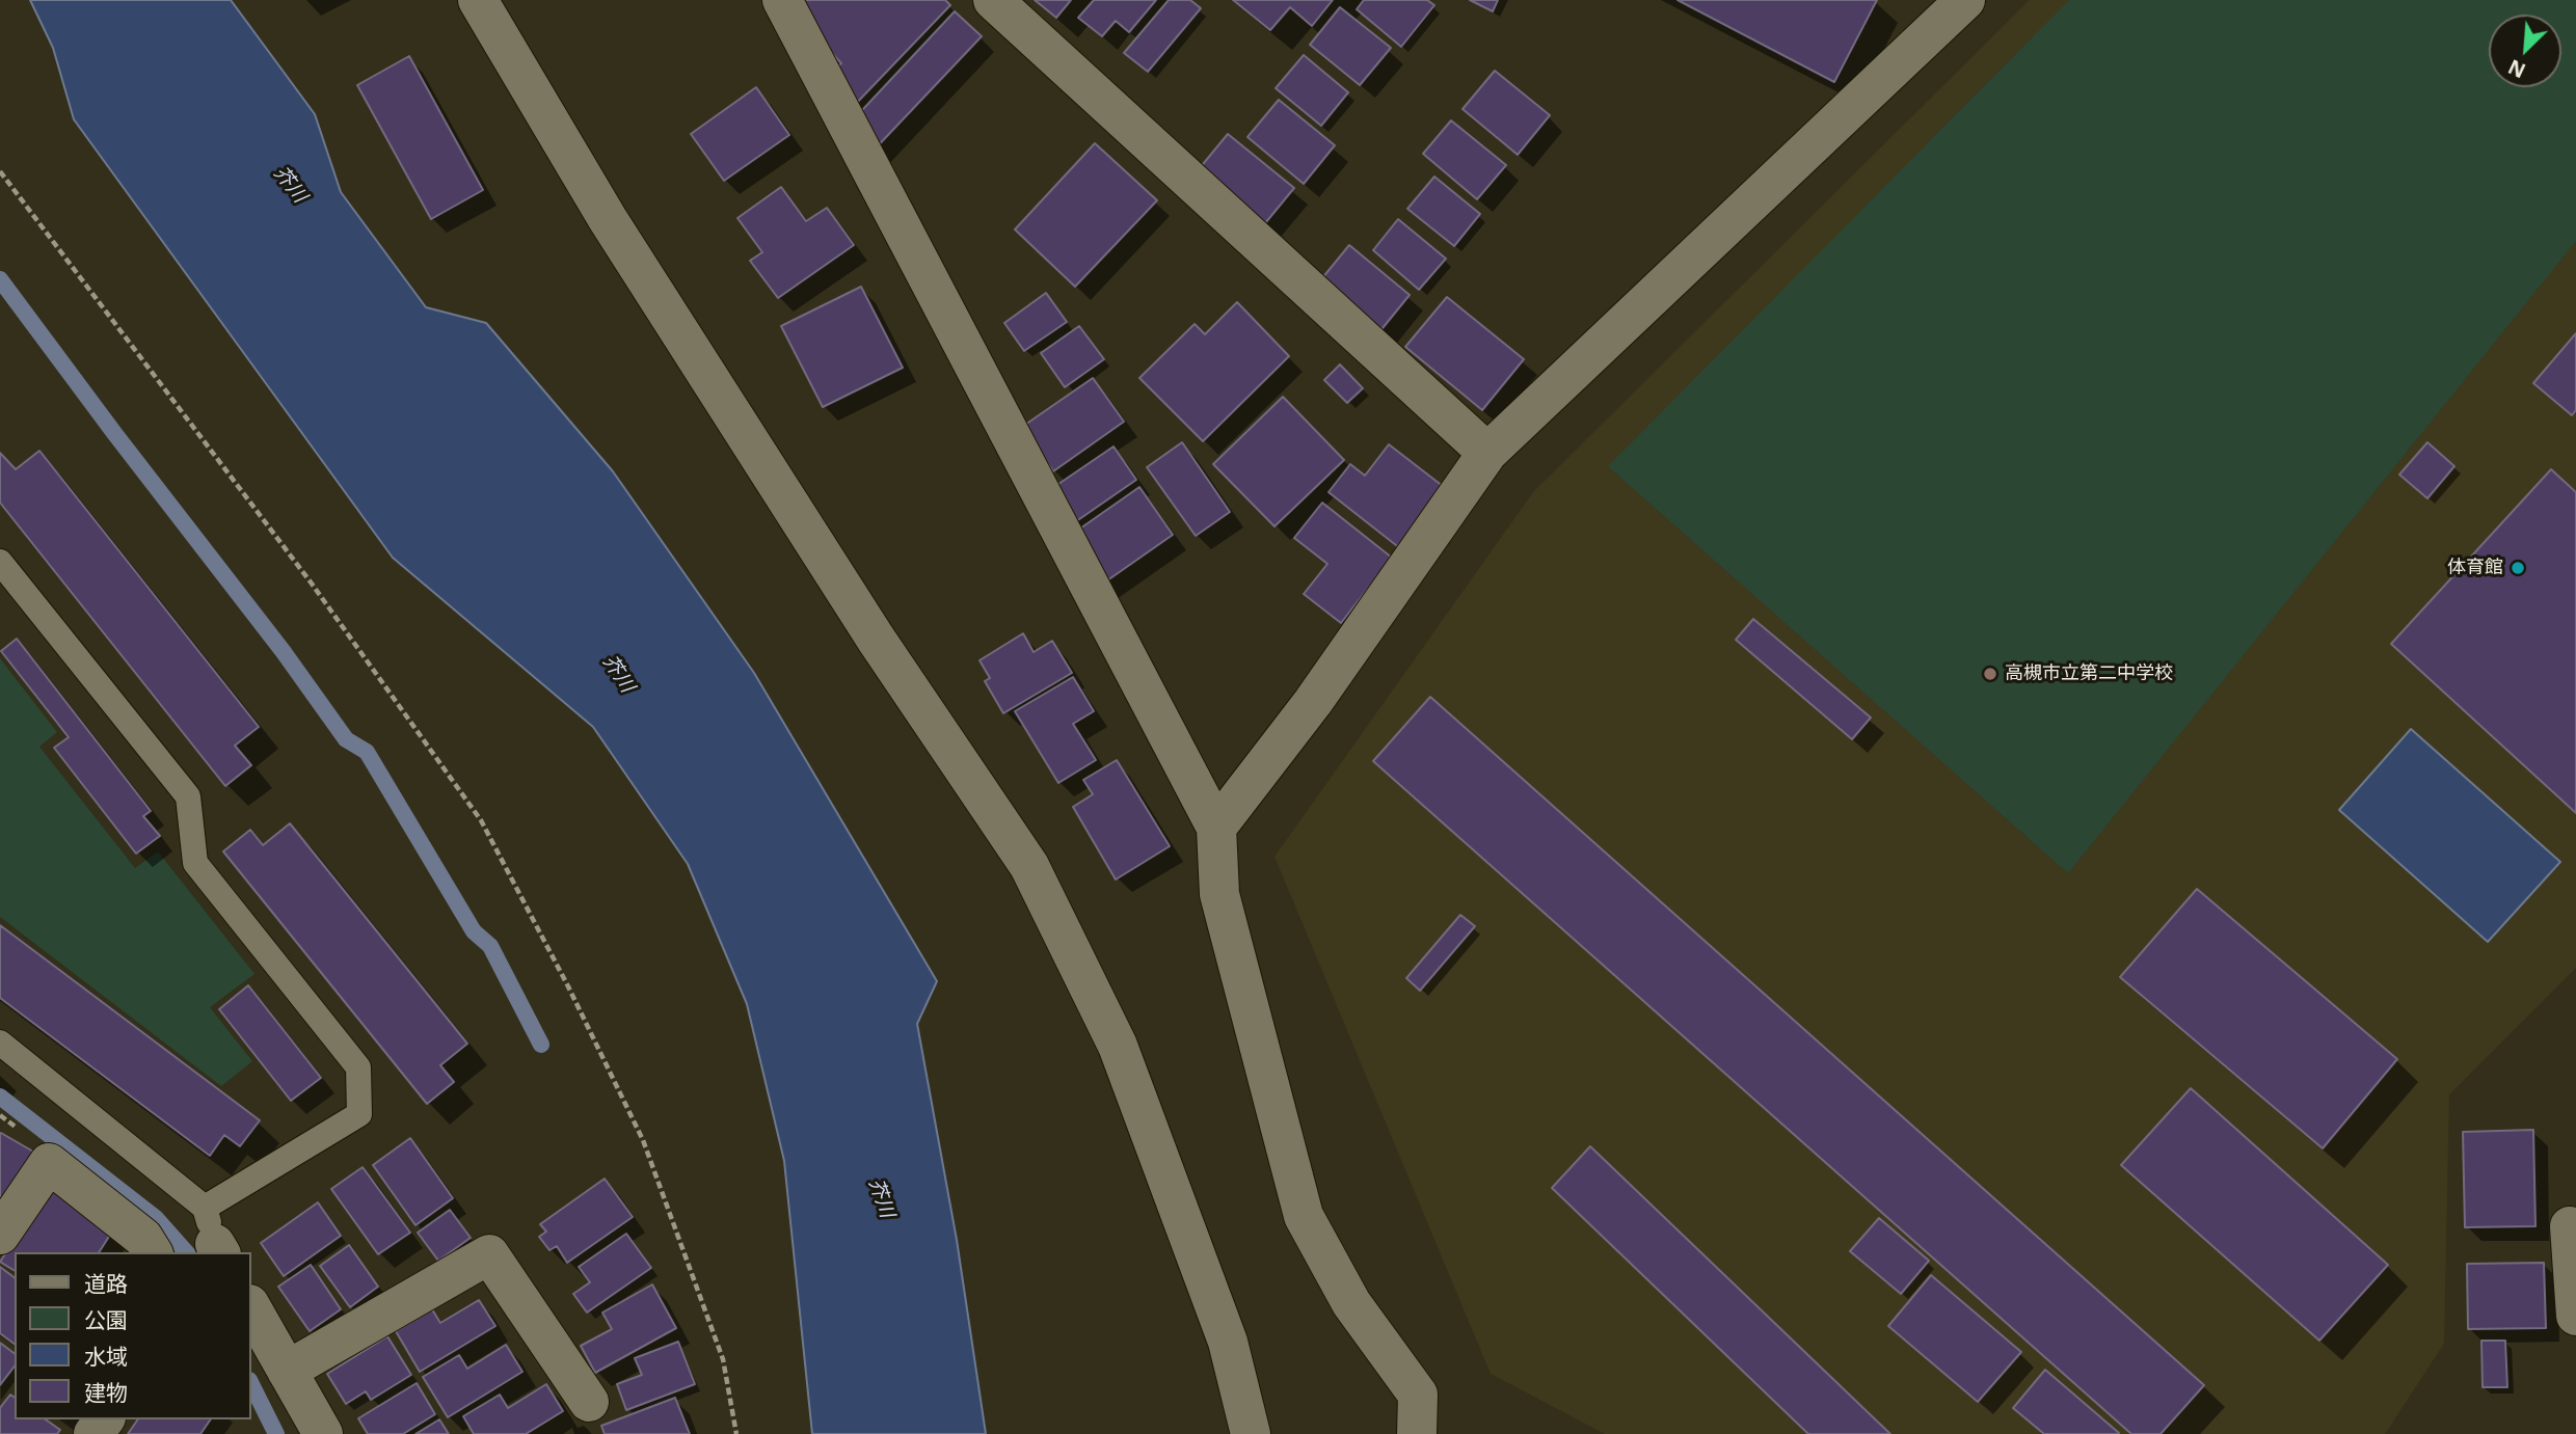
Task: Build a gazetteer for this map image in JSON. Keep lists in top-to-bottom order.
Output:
{
  "water": ["芥川"],
  "places": ["体育館", "高槻市立第二中学校"],
  "legend": [
    "道路",
    "公園",
    "水域",
    "建物"
  ],
  "north": "bottom left"
}
